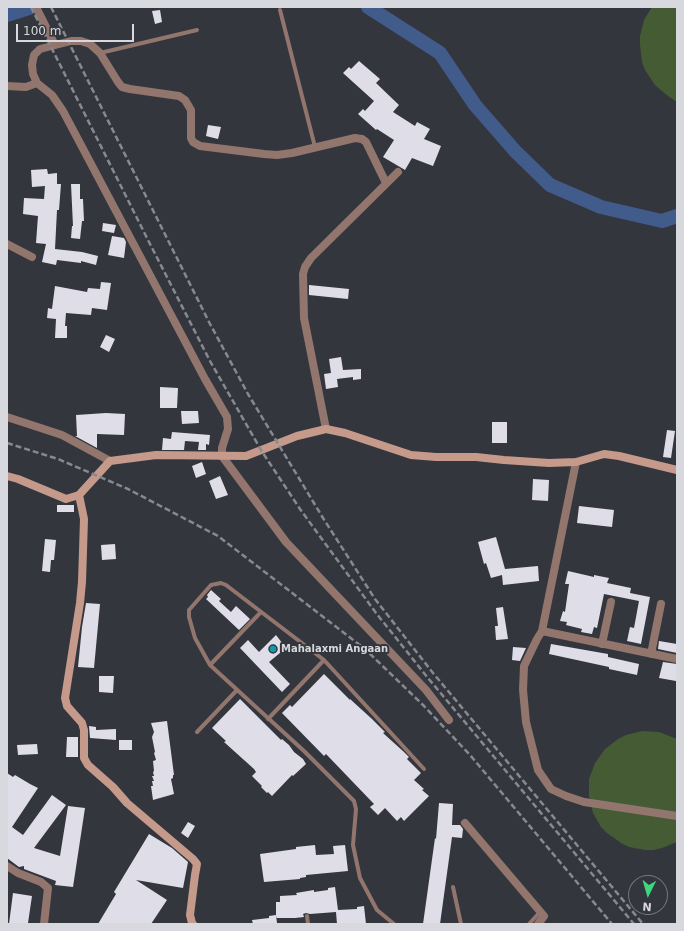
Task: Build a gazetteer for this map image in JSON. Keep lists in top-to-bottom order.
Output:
{
  "places": ["Mahalaxmi Angaan"],
  "scale_bar": "100 m",
  "north": "bottom"
}
